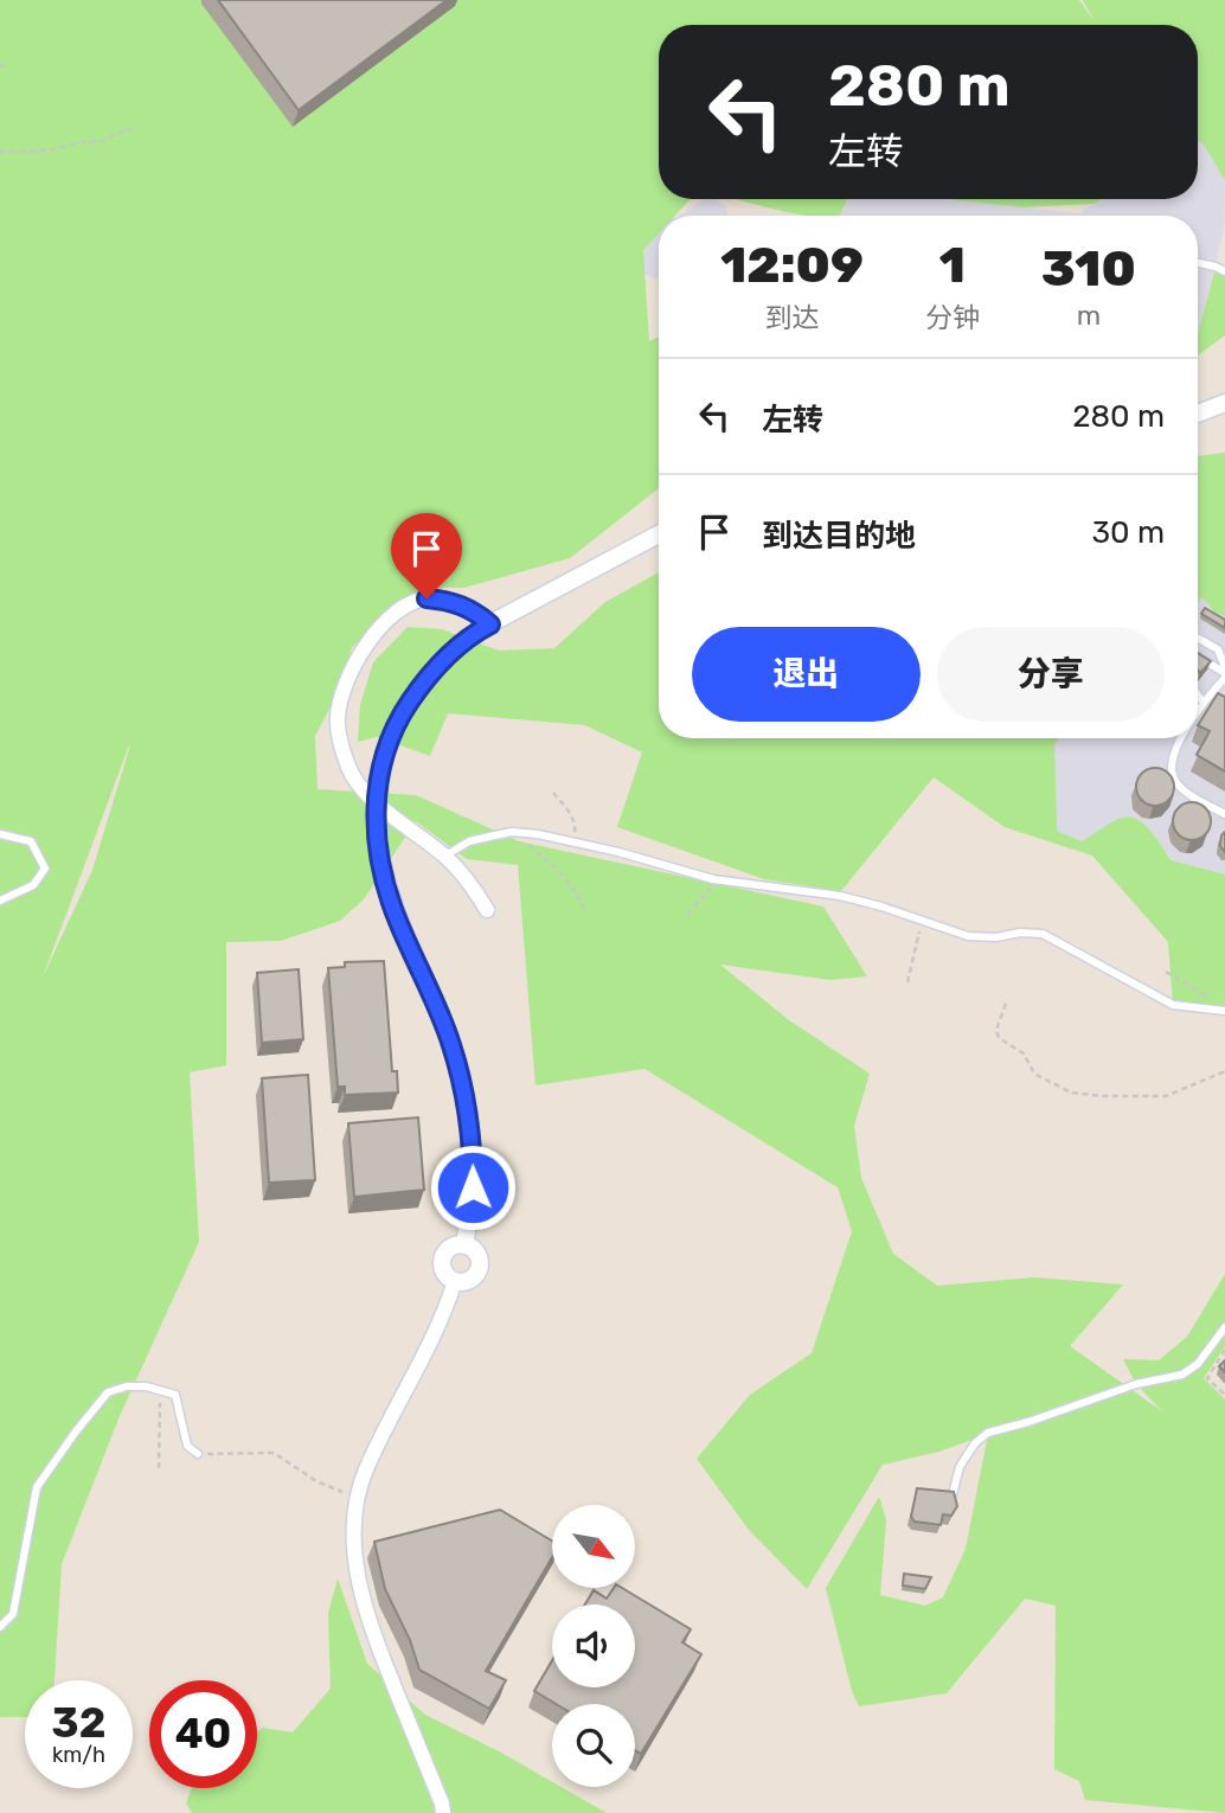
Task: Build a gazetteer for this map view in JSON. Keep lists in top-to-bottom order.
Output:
{
  "north": "bottom right",
  "page": {
    "turn": ["280 m", "左转"],
    "eta": [
      "12:09",
      "到达",
      "1",
      "分钟",
      "310",
      "m"
    ],
    "list": [
      {
        "name": "左转",
        "value": "280 m"
      },
      {
        "name": "到达目的地",
        "value": "30 m"
      }
    ],
    "buttons": ["退出", "分享"],
    "speed": "32 km/h",
    "limit": "40"
  }
}
